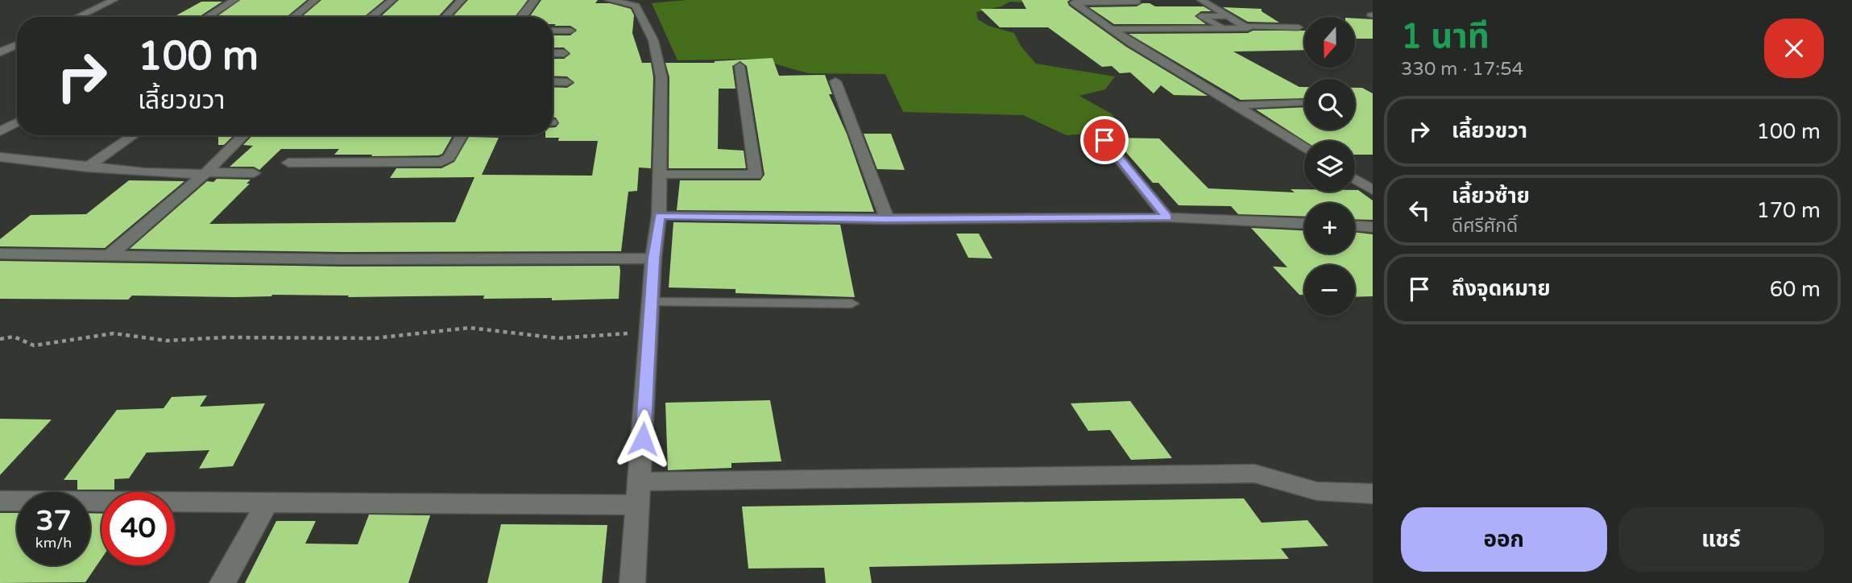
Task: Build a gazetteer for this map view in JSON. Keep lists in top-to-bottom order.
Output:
{
  "north": "bottom",
  "page": {
    "heading": ["1 นาที", "330 m · 17:54"],
    "map_buttons": ["+", "−"],
    "turn": ["100 m", "เลี้ยวขวา"],
    "list": [
      {
        "name": "เลี้ยวขวา",
        "value": "100 m"
      },
      {
        "name": "เลี้ยวซ้าย",
        "note": "ดีศรีศักดิ์",
        "value": "170 m"
      },
      {
        "name": "ถึงจุดหมาย",
        "value": "60 m"
      }
    ],
    "speed": "37 km/h",
    "limit": "40",
    "buttons": ["ออก", "แชร์"]
  }
}
